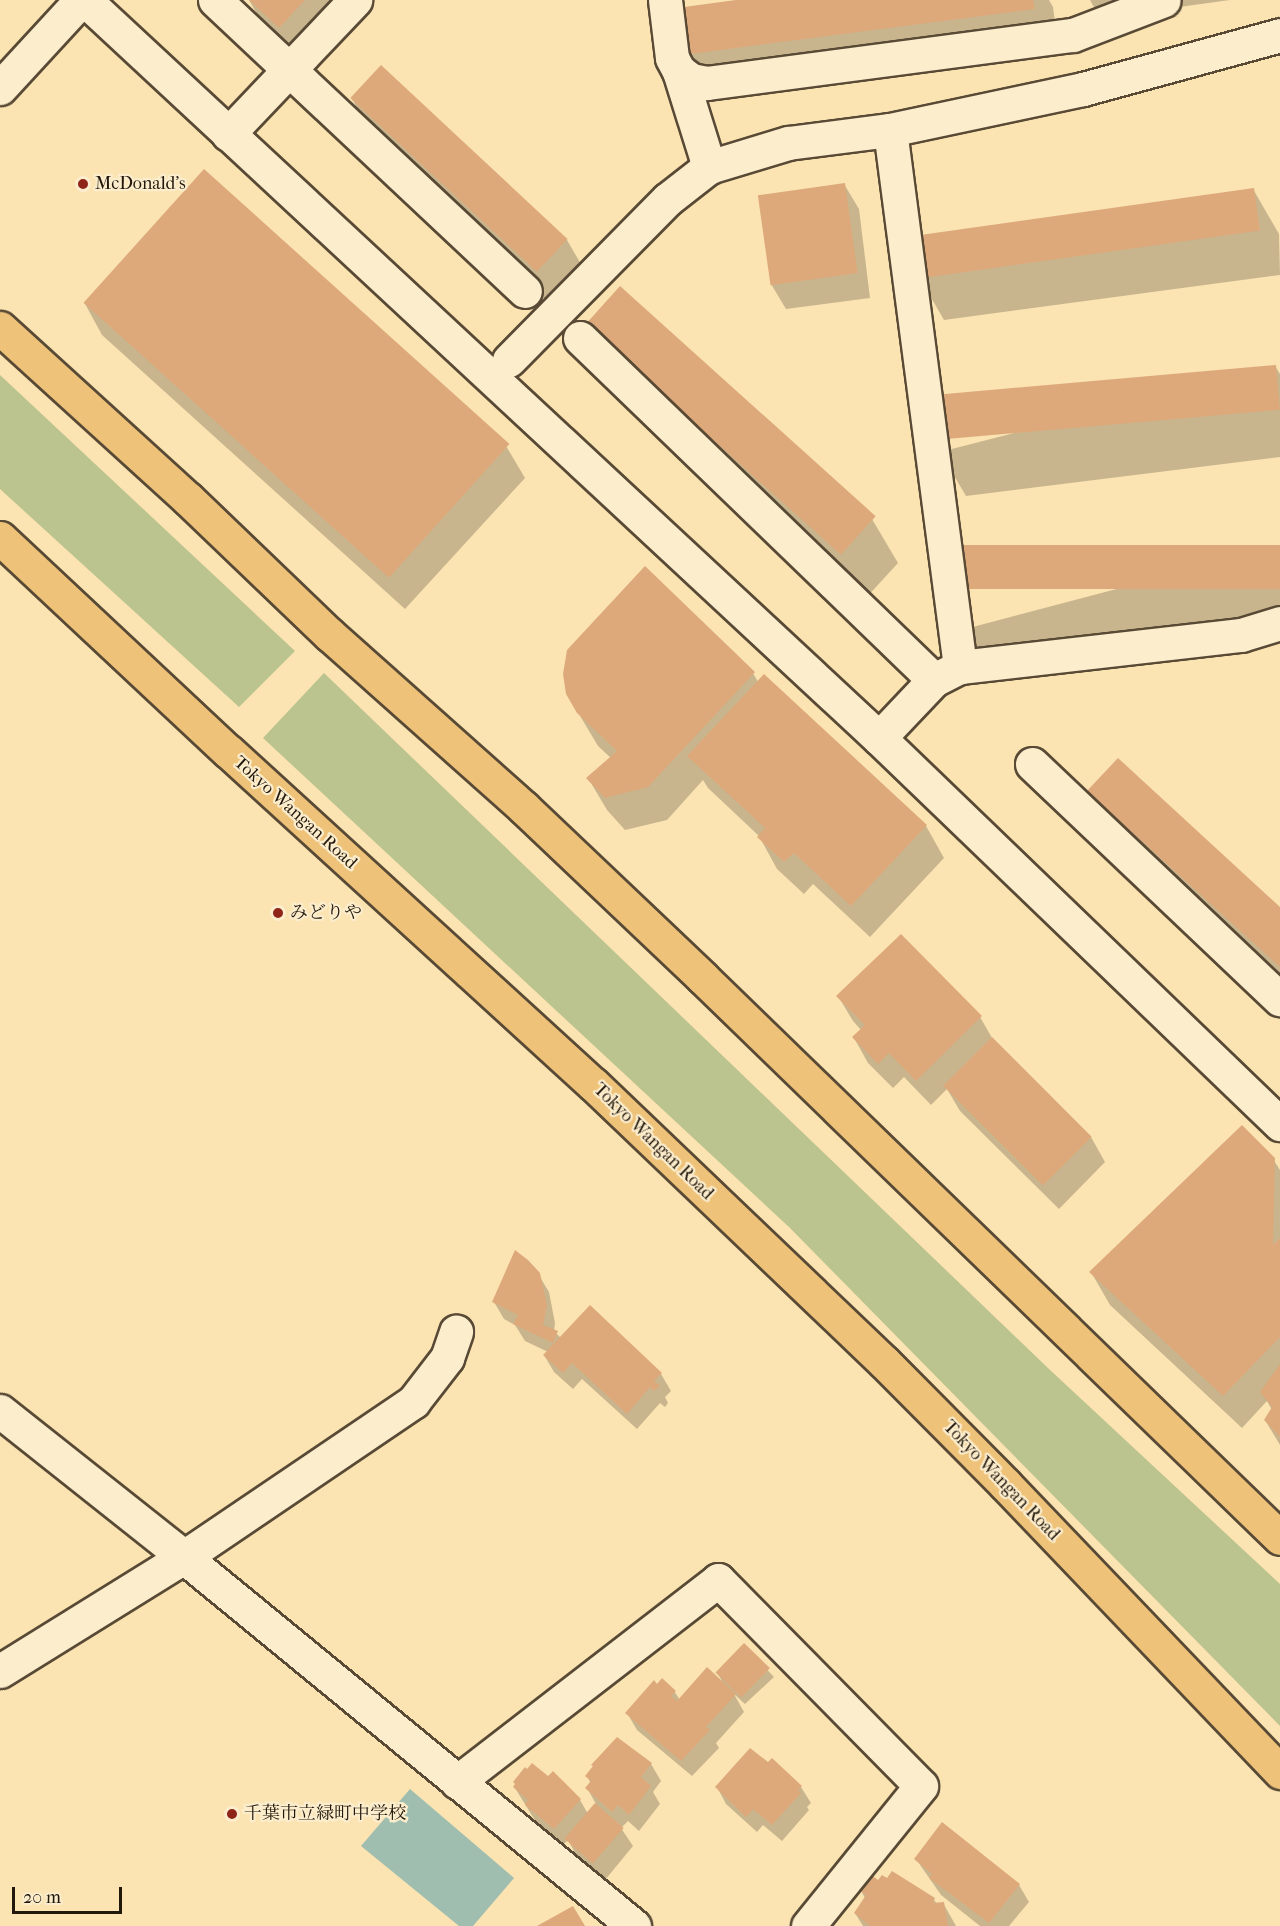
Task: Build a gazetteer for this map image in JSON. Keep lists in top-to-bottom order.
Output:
{
  "streets": {
    "highway": ["Tokyo Wangan Road"]
  },
  "places": ["McDonald's", "みどりや", "千葉市立緑町中学校"],
  "scale_bar": "20 m"
}
